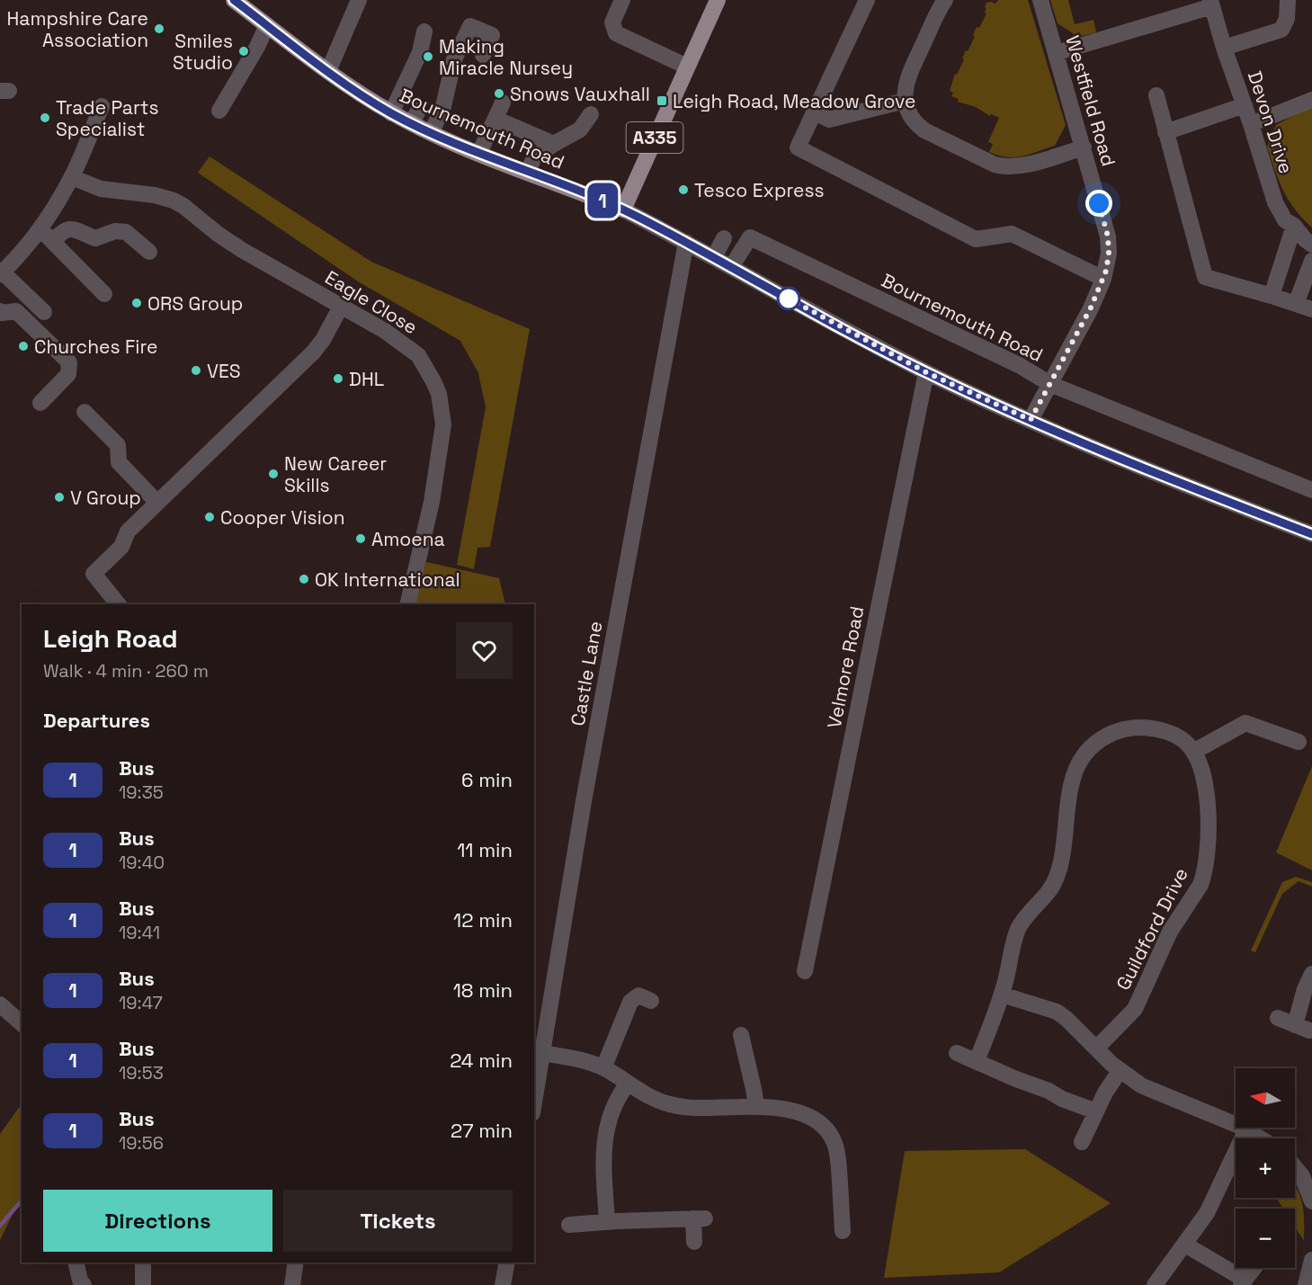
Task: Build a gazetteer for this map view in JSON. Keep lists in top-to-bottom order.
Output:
{
  "streets": {
    "main road": ["Bournemouth Road", "A335"],
    "street": [
      "Westfield Road",
      "Devon Drive",
      "Eagle Close",
      "Velmore Road",
      "Castle Lane",
      "Guildford Drive"
    ]
  },
  "crossings": [
    ["Westfield Road", "Bournemouth Road"],
    ["Bournemouth Road", "A335"],
    ["Bournemouth Road", "Velmore Road"],
    ["Bournemouth Road", "Castle Lane"]
  ],
  "places": {
    "other": [
      "Hampshire Care Association",
      "Smiles Studio",
      "Making Miracle Nursey",
      "Snows Vauxhall",
      "Trade Parts Specialist",
      "Tesco Express",
      "ORS Group",
      "Churches Fire",
      "VES",
      "DHL",
      "New Career Skills",
      "V Group",
      "Cooper Vision",
      "Amoena",
      "OK International"
    ],
    "transit": ["Leigh Road, Meadow Grove"]
  },
  "lines": ["bus line 1"],
  "north": "left",
  "page": {
    "on_map": "1",
    "heading": [
      ["Leigh Road", "Walk · 4 min · 260 m"],
      "Departures"
    ],
    "list": [
      {
        "mark": "1",
        "name": "Bus",
        "note": "19:35",
        "value": "6 min"
      },
      {
        "mark": "1",
        "name": "Bus",
        "note": "19:40",
        "value": "11 min"
      },
      {
        "mark": "1",
        "name": "Bus",
        "note": "19:41",
        "value": "12 min"
      },
      {
        "mark": "1",
        "name": "Bus",
        "note": "19:47",
        "value": "18 min"
      },
      {
        "mark": "1",
        "name": "Bus",
        "note": "19:53",
        "value": "24 min"
      },
      {
        "mark": "1",
        "name": "Bus",
        "note": "19:56",
        "value": "27 min"
      }
    ],
    "map_buttons": ["+", "−"],
    "buttons": ["Directions", "Tickets"]
  }
}
